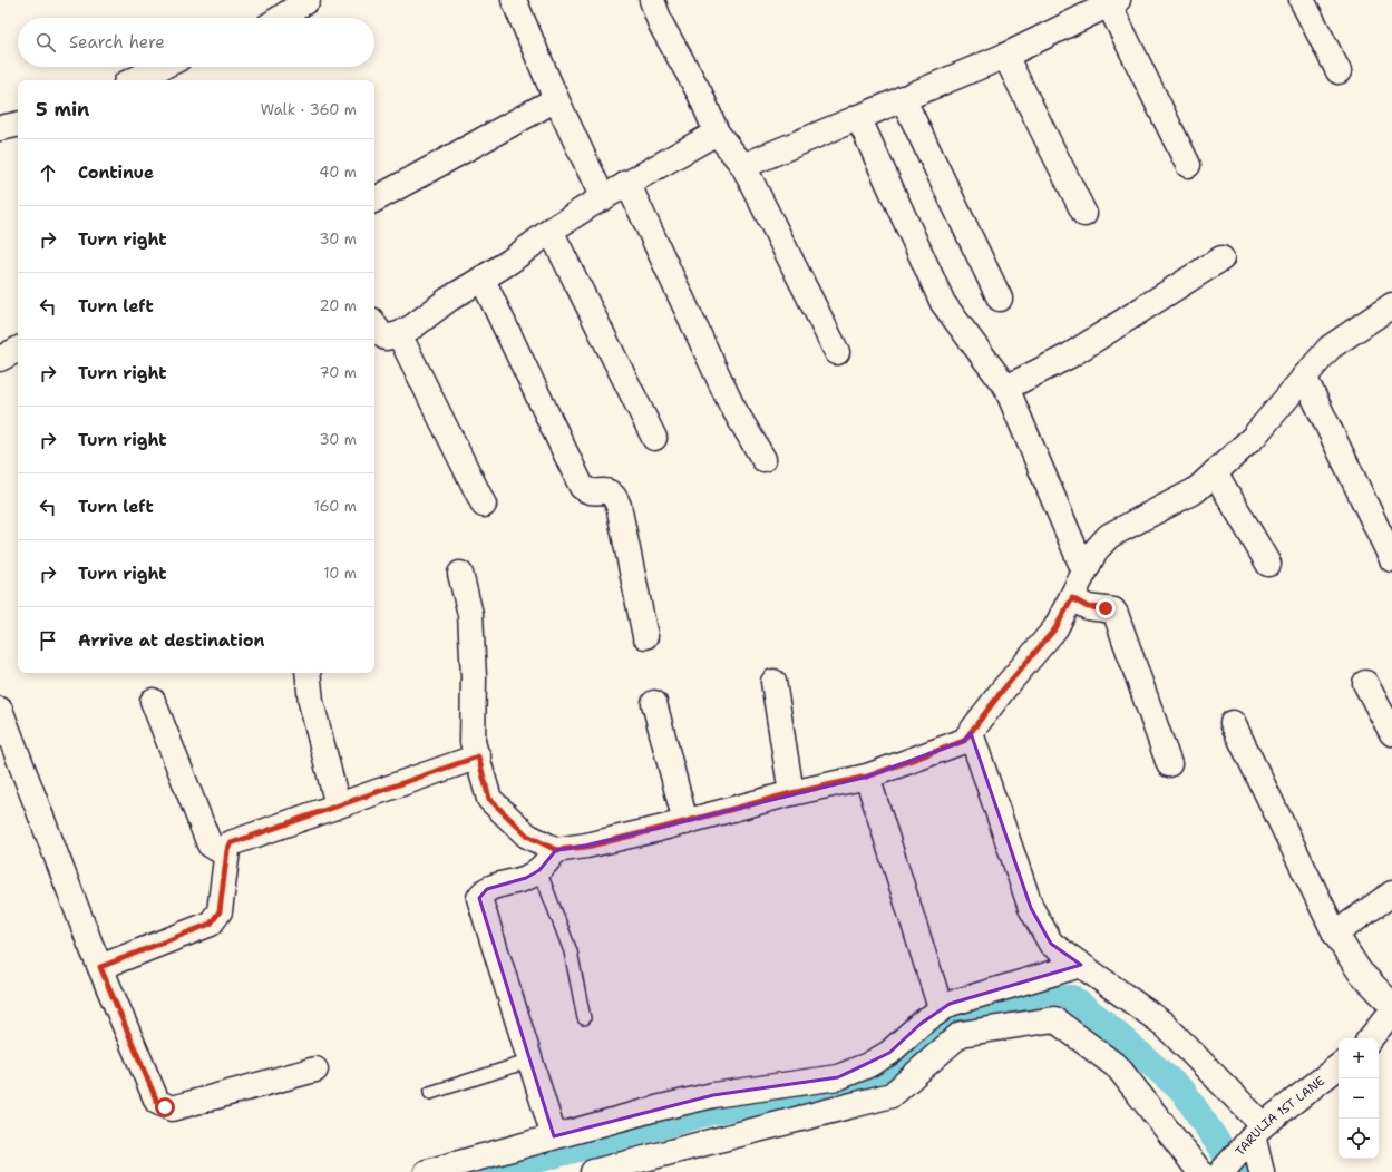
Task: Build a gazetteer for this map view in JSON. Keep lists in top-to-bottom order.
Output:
{
  "streets": {
    "street": ["TARULIA 1ST LANE"]
  },
  "page": {
    "search": "Search here",
    "heading": ["5 min", "Walk · 360 m"],
    "list": [
      ["Continue", "40 m"],
      ["Turn right", "30 m"],
      ["Turn left", "20 m"],
      ["Turn right", "70 m"],
      ["Turn right", "30 m"],
      ["Turn left", "160 m"],
      ["Turn right", "10 m"],
      "Arrive at destination"
    ],
    "map_buttons": ["+", "−"]
  }
}
